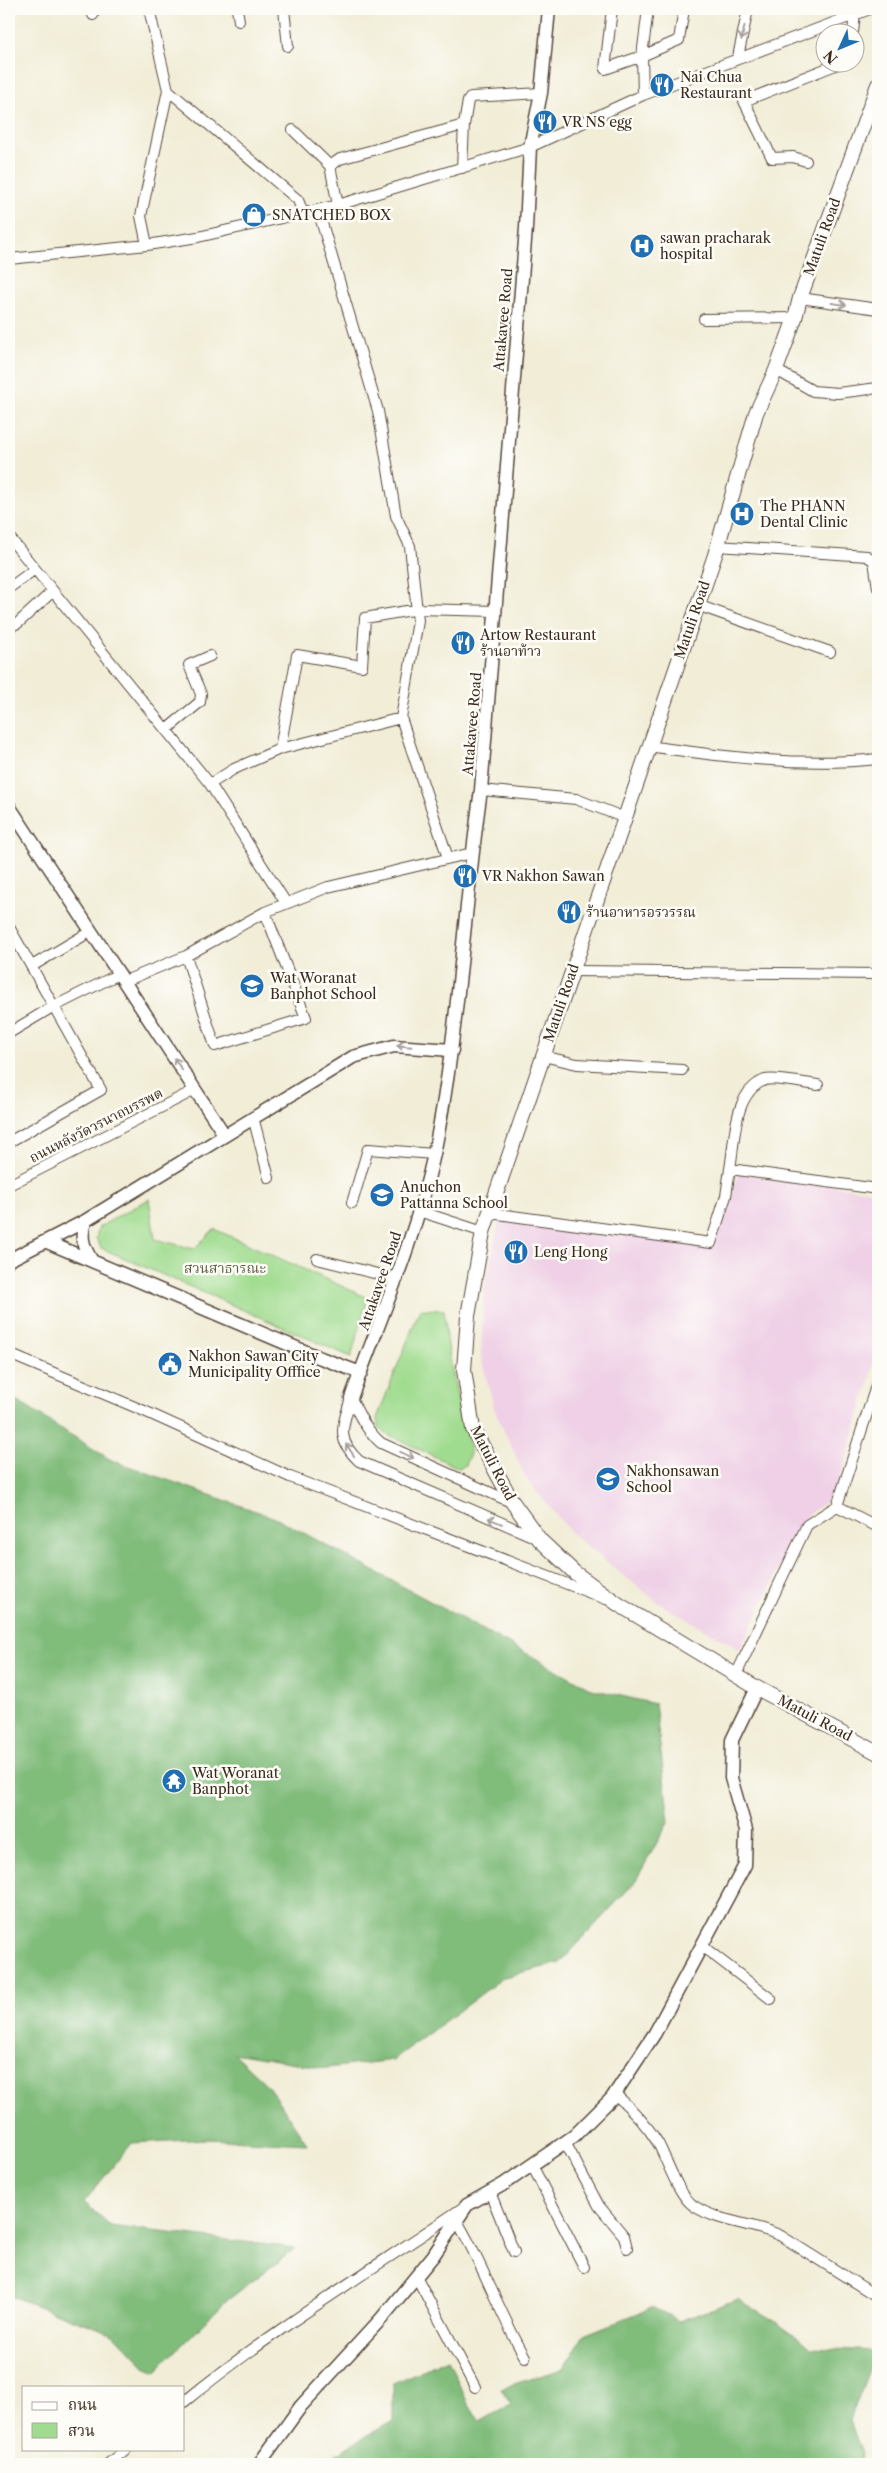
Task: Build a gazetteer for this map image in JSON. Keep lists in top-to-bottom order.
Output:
{
  "streets": {
    "main road": ["Matuli Road"],
    "street": ["Attakavee Road", "ถนนหลังวัดวรนาถบรรพต"]
  },
  "parks": ["สวนสาธารณะ"],
  "places": {
    "restaurant": [
      "Nai Chua Restaurant",
      "VR NS egg",
      "Artow Restaurant ร้านอาท้าว",
      "VR Nakhon Sawan",
      "ร้านอาหารอรวรรณ",
      "Leng Hong"
    ],
    "shop": ["SNATCHED BOX"],
    "hospital": ["sawan pracharak hospital", "The PHANN Dental Clinic"],
    "school or university": ["Wat Woranat Banphot School", "Anuchon Pattanna School", "Nakhonsawan School"],
    "public building": ["Nakhon Sawan City Municipality Offfice"],
    "temple": ["Wat Woranat Banphot"]
  },
  "legend": ["ถนน", "สวน"],
  "north": "bottom left"
}
